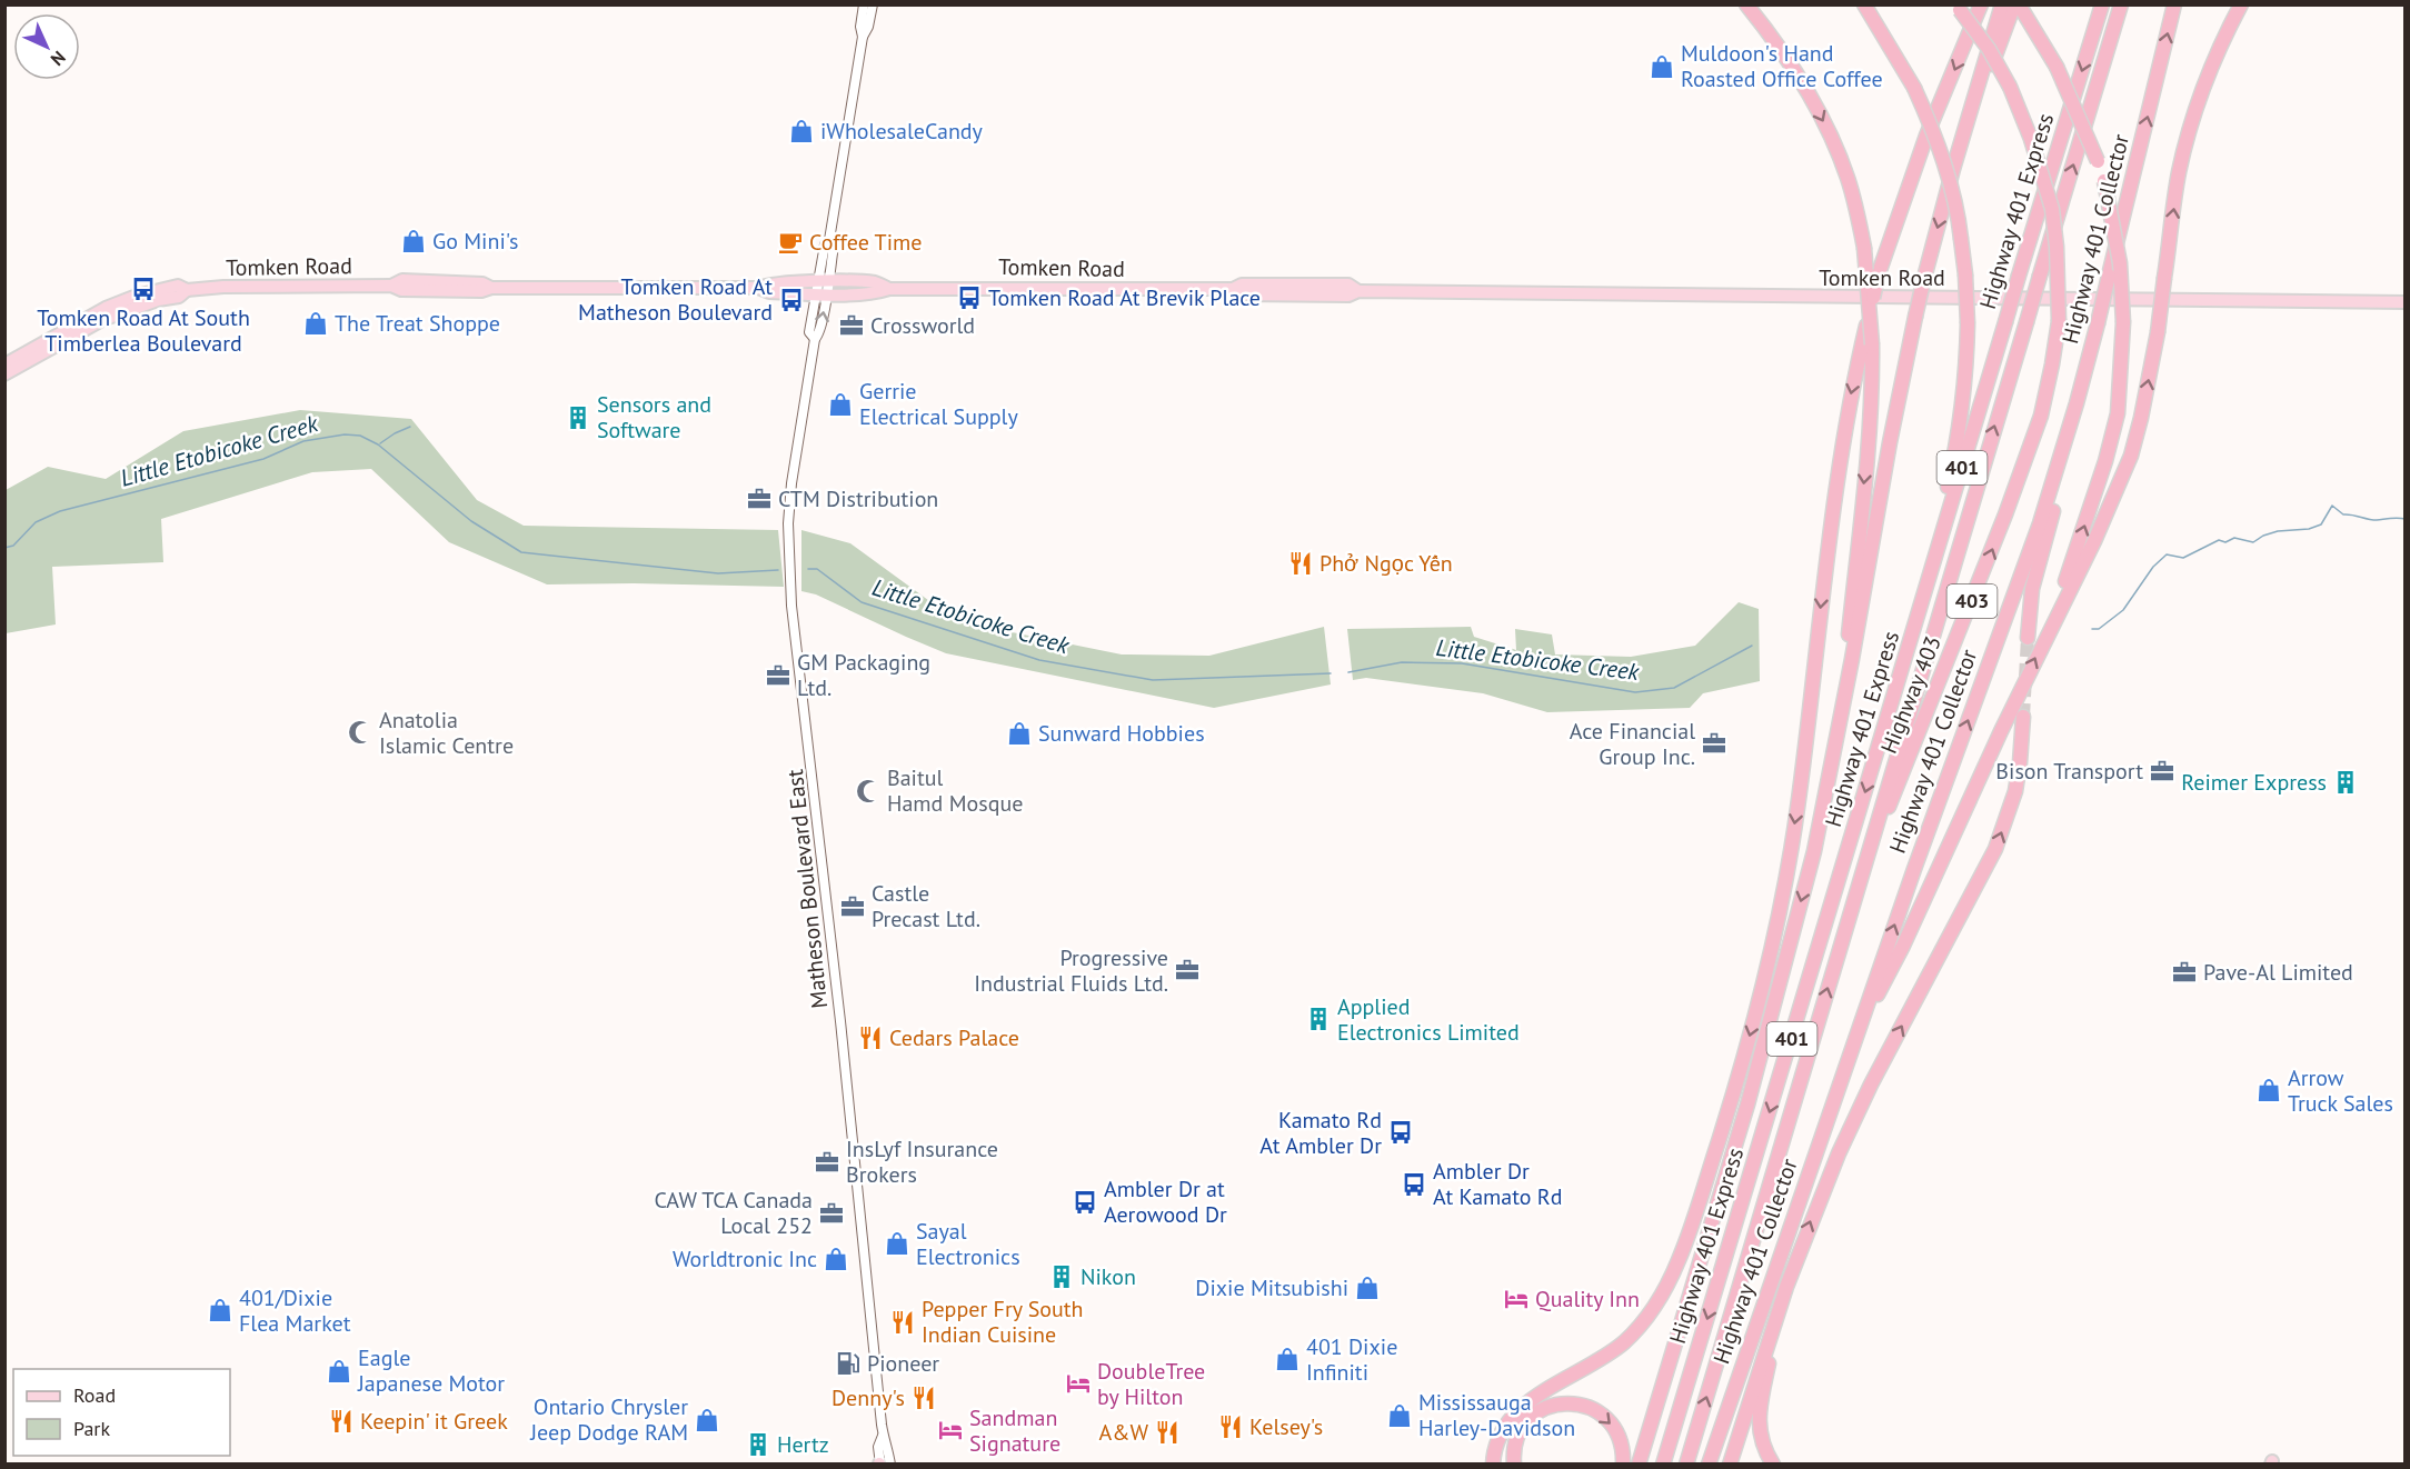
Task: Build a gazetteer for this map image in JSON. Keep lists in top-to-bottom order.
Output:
{
  "streets": {
    "highway": [
      "Highway 401 Express",
      "Highway 401 Collector",
      "401",
      "403",
      "Highway 403"
    ],
    "main road": ["Tomken Road"],
    "street": ["Matheson Boulevard East"]
  },
  "crossings": [
    ["Highway 401 Express", "Highway 403"],
    ["Tomken Road", "Matheson Boulevard East"]
  ],
  "water": ["Little Etobicoke Creek"],
  "places": {
    "shop": [
      "Muldoon's Hand Roasted Office Coffee",
      "iWholesaleCandy",
      "Go Mini's",
      "The Treat Shoppe",
      "Gerrie Electrical Supply",
      "Sunward Hobbies",
      "Arrow Truck Sales",
      "Sayal Electronics",
      "Worldtronic Inc",
      "Dixie Mitsubishi",
      "401/Dixie Flea Market",
      "401 Dixie Infiniti",
      "Eagle Japanese Motor",
      "Mississauga Harley-Davidson",
      "Ontario Chrysler Jeep Dodge RAM"
    ],
    "cafe": ["Coffee Time"],
    "bus stop": [
      "Tomken Road At South Timberlea Boulevard",
      "Tomken Road At Brevik Place",
      "Tomken Road At Matheson Boulevard",
      "Kamato Rd At Ambler Dr",
      "Ambler Dr At Kamato Rd",
      "Ambler Dr at Aerowood Dr"
    ],
    "office": [
      "Crossworld",
      "CTM Distribution",
      "GM Packaging Ltd.",
      "Ace Financial Group Inc.",
      "Bison Transport",
      "Castle Precast Ltd.",
      "Progressive Industrial Fluids Ltd.",
      "Pave-Al Limited",
      "InsLyf Insurance Brokers",
      "CAW TCA Canada Local 252"
    ],
    "building": [
      "Sensors and Software",
      "Reimer Express",
      "Applied Electronics Limited",
      "Nikon",
      "Hertz"
    ],
    "restaurant": [
      "Phở Ngọc Yến",
      "Cedars Palace",
      "Pepper Fry South Indian Cuisine",
      "Denny's",
      "Keepin' it Greek",
      "Kelsey's",
      "A&W"
    ],
    "mosque": ["Anatolia Islamic Centre", "Baitul Hamd Mosque"],
    "hotel": ["Quality Inn", "DoubleTree by Hilton", "Sandman Signature"],
    "fuel station": ["Pioneer"]
  },
  "legend": ["Road", "Park"],
  "north": "bottom right"
}
